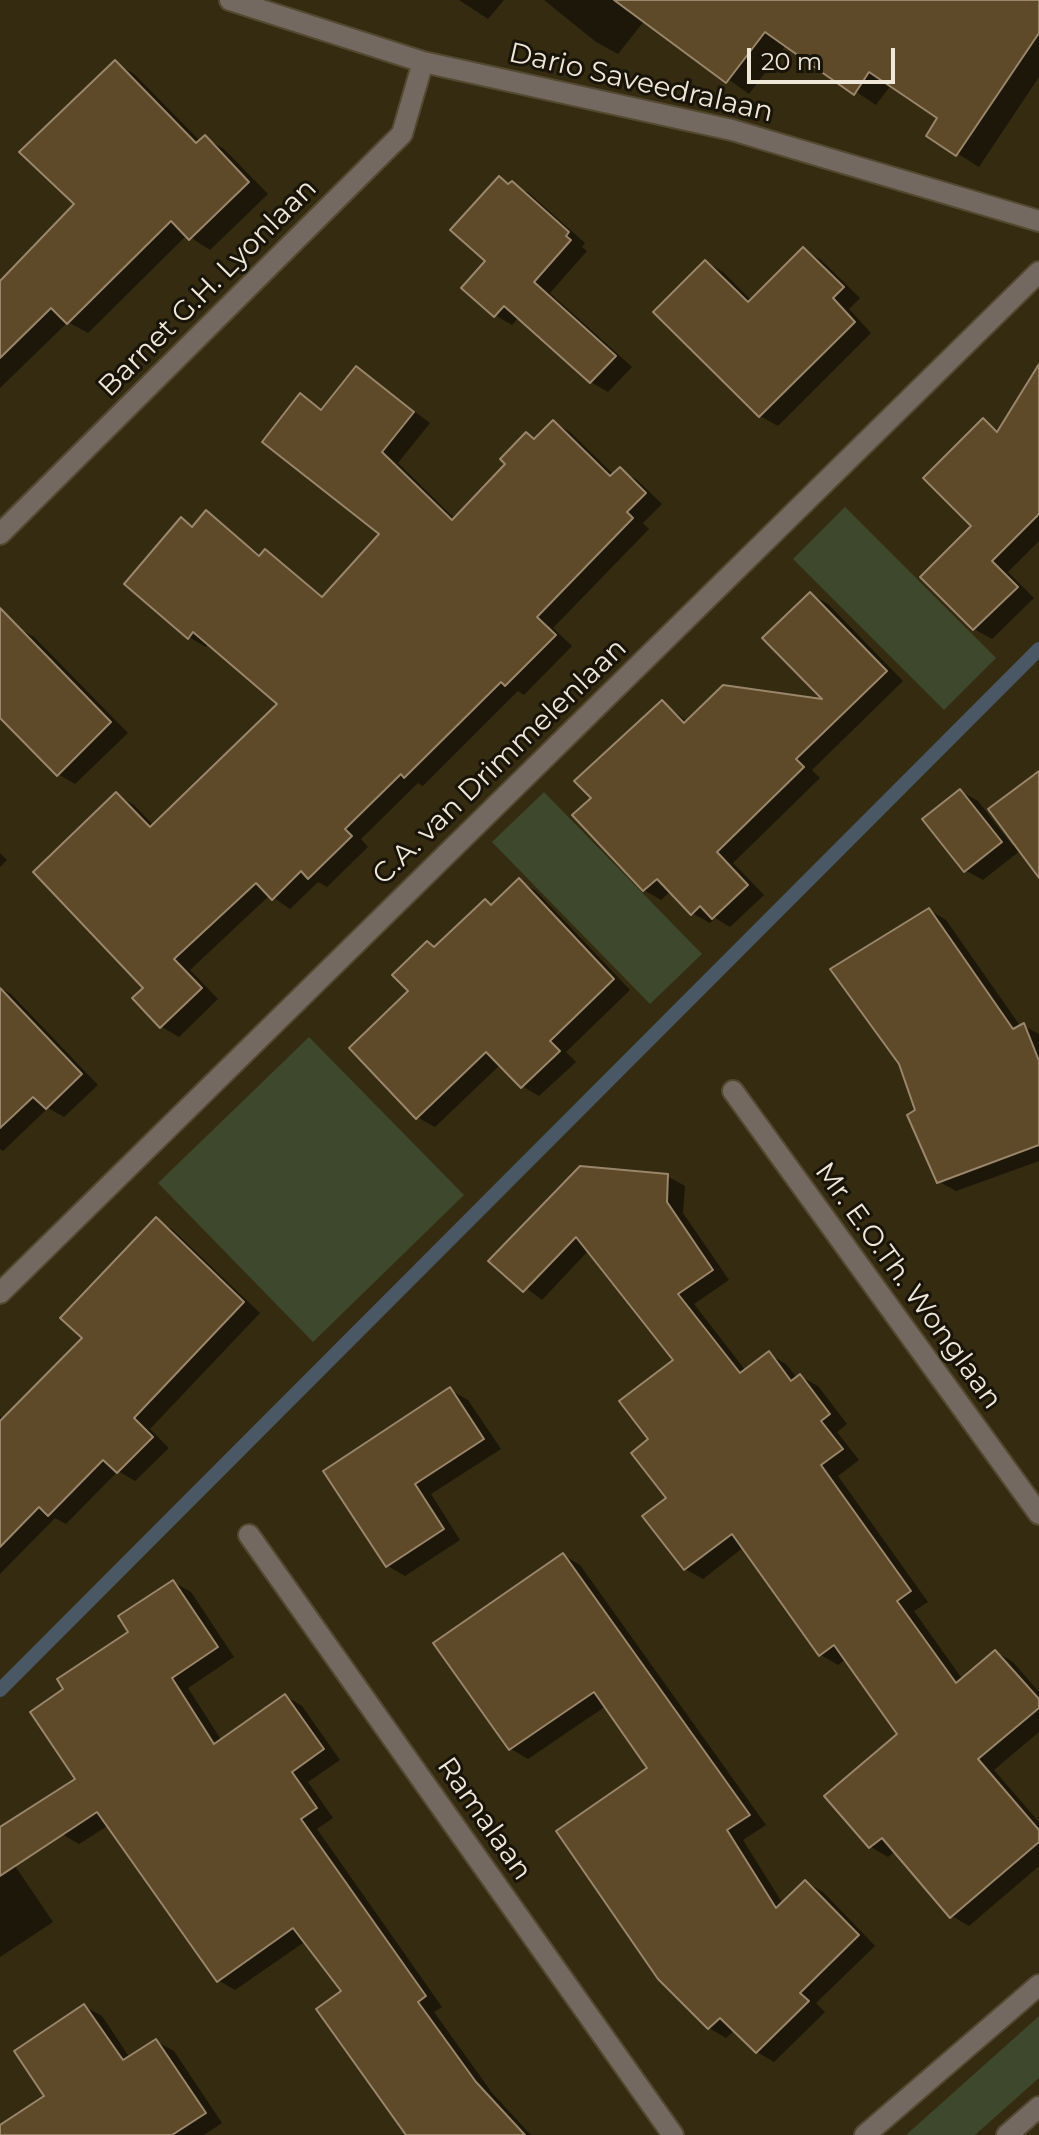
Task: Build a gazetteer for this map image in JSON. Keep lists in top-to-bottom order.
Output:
{
  "streets": {
    "street": [
      "Dario Saveedralaan",
      "Barnet G.H. Lyonlaan",
      "C.A. van Drimmelenlaan",
      "Mr. E.O.Th. Wonglaan",
      "Ramalaan"
    ]
  },
  "crossings": [
    ["Dario Saveedralaan", "Barnet G.H. Lyonlaan"]
  ],
  "scale_bar": "20 m"
}
